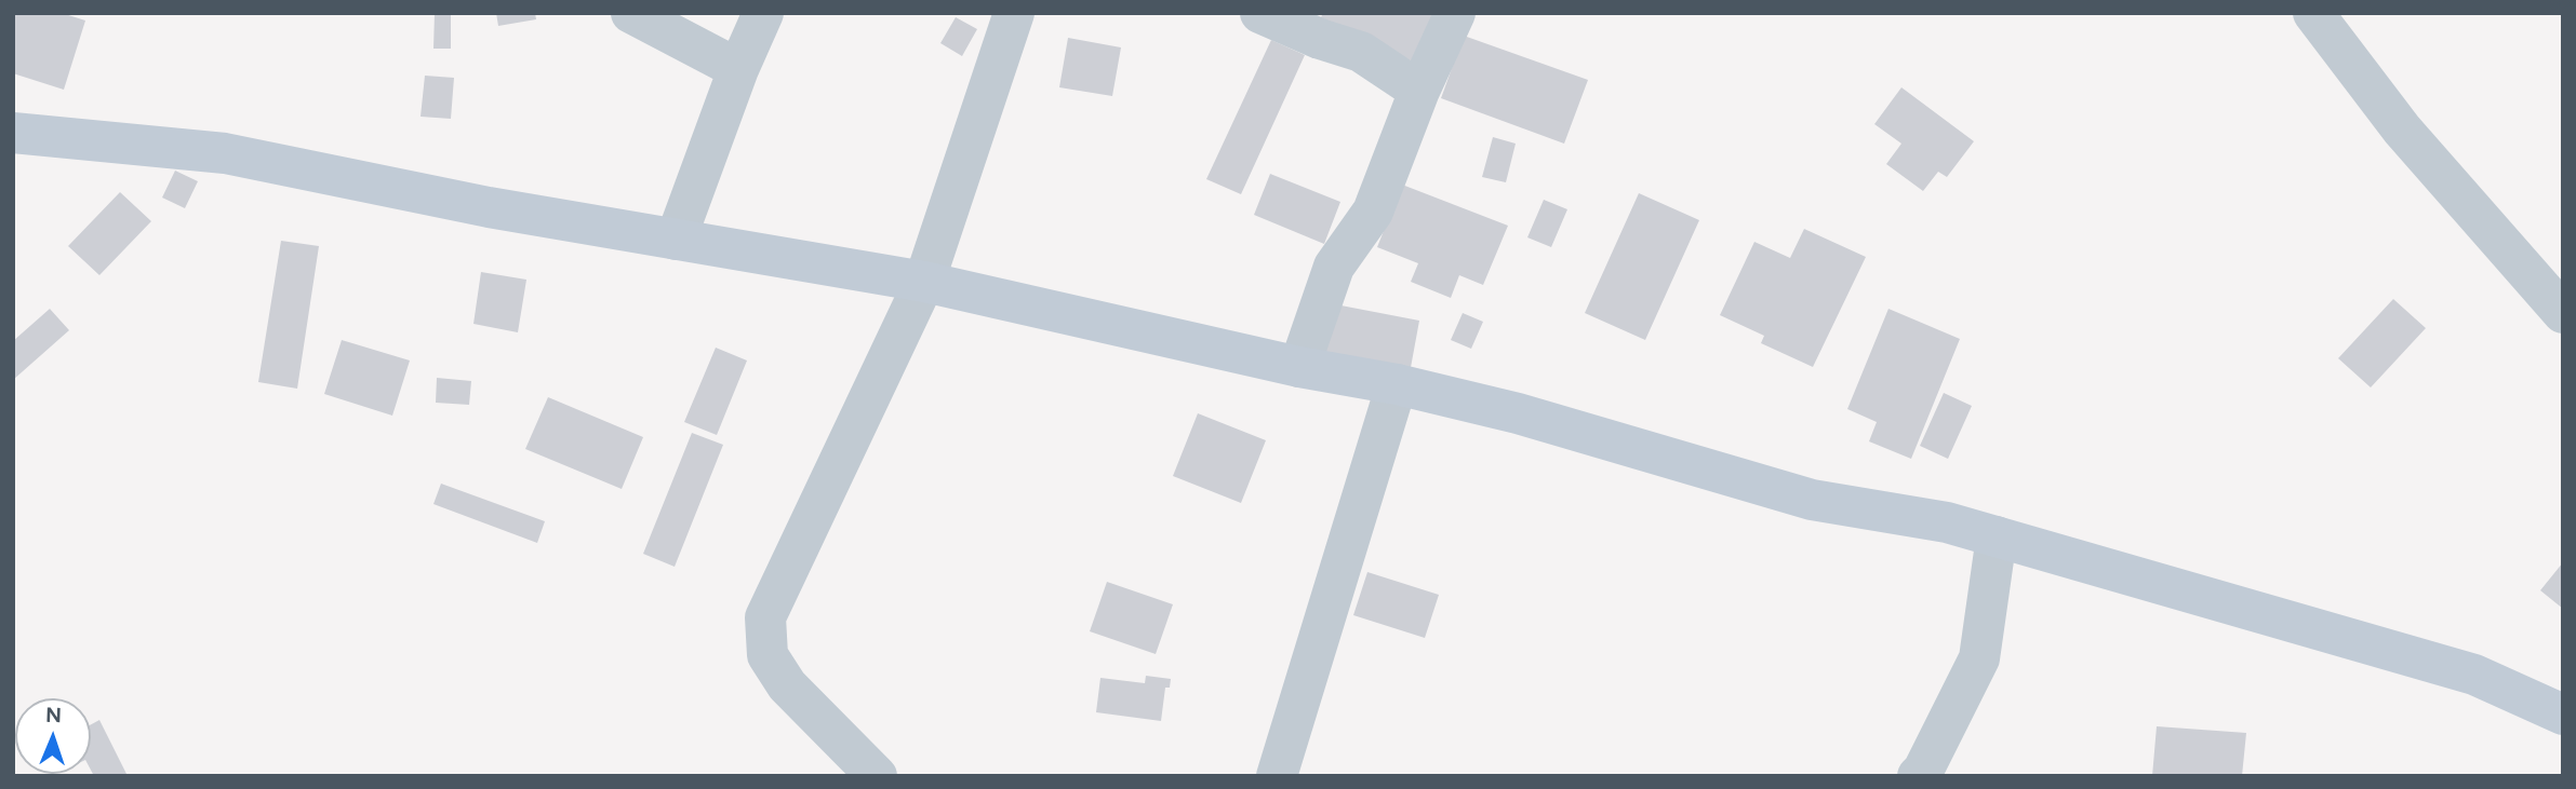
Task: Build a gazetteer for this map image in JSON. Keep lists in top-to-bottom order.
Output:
{
  "north": "top"
}
